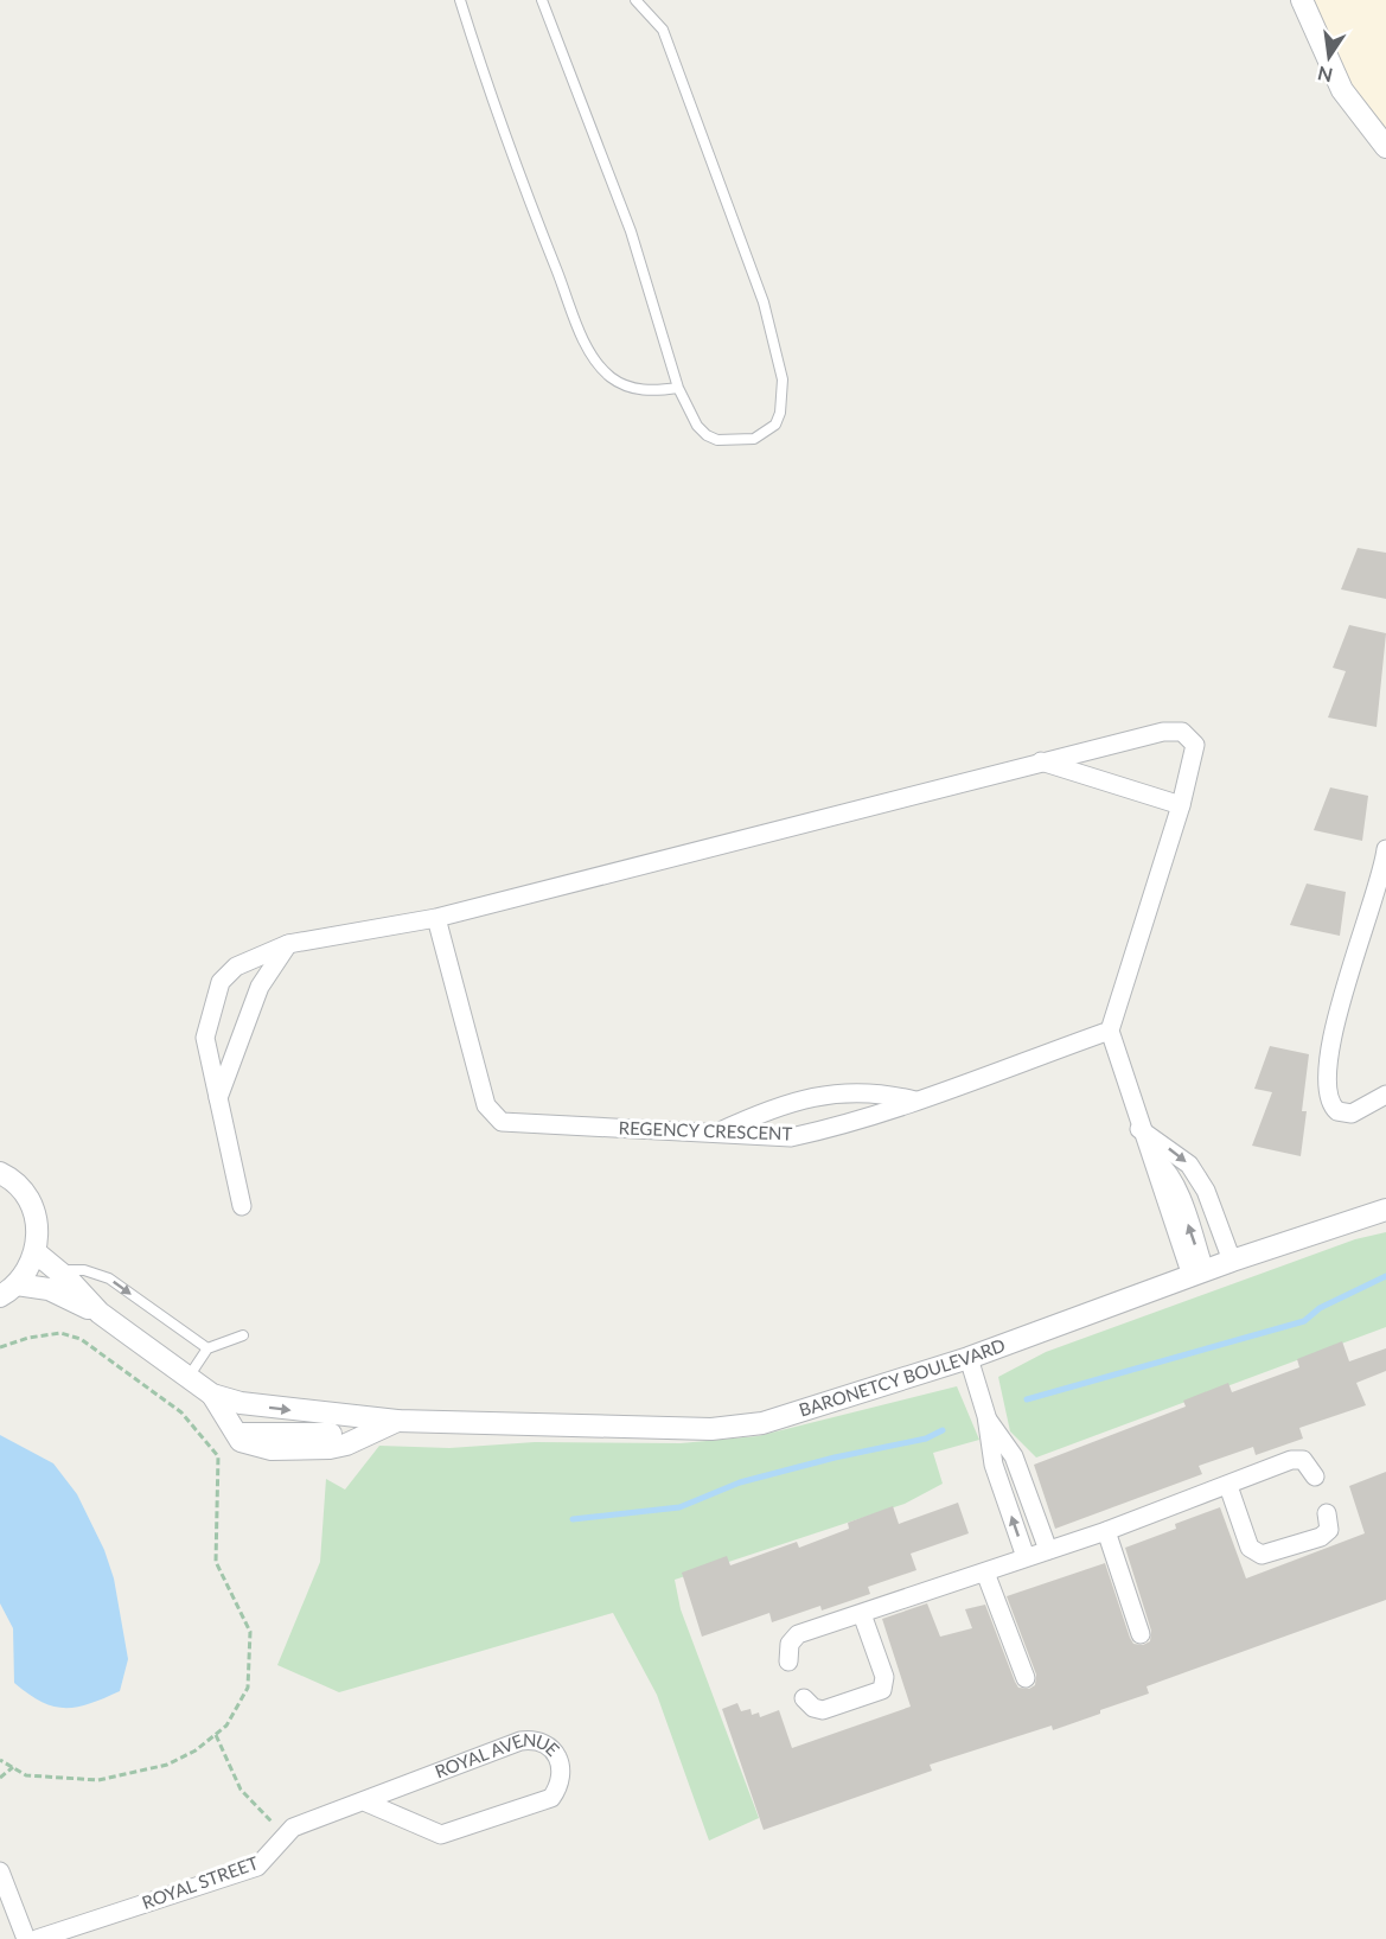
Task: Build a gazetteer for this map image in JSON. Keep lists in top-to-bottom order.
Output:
{
  "streets": {
    "street": [
      "REGENCY CRESCENT",
      "BARONETCY BOULEVARD",
      "ROYAL AVENUE",
      "ROYAL STREET"
    ]
  },
  "crossings": [
    ["ROYAL AVENUE", "ROYAL STREET"]
  ],
  "north": "bottom"
}
